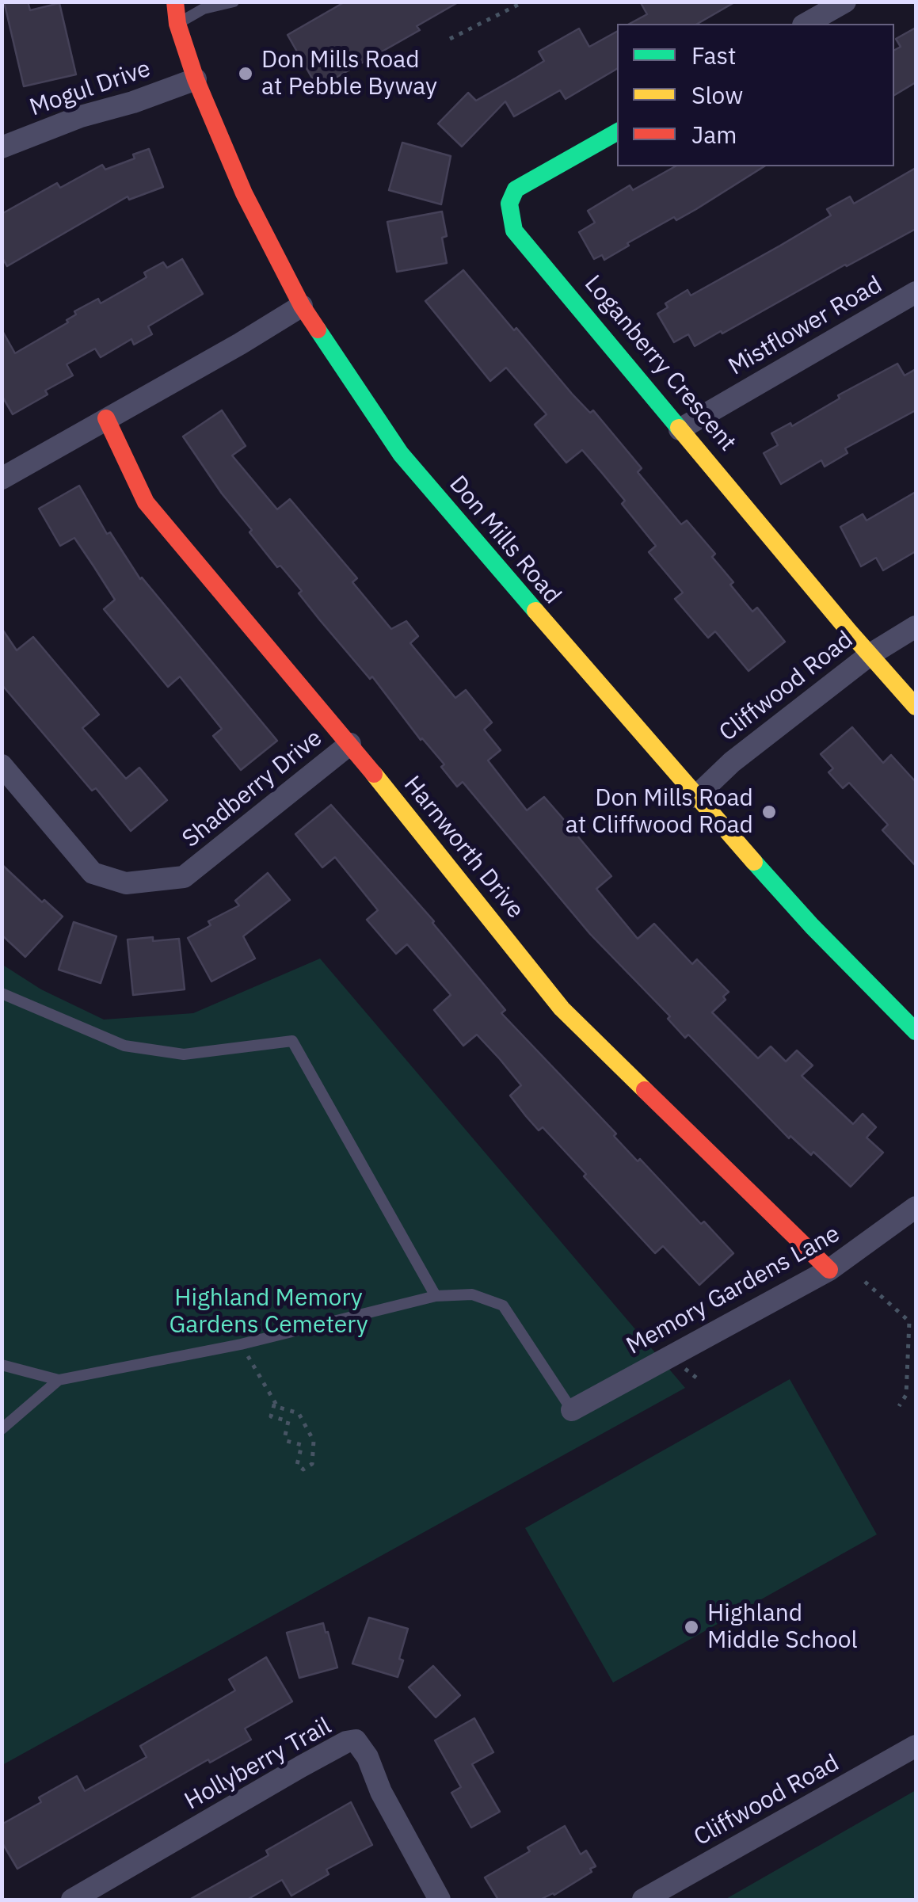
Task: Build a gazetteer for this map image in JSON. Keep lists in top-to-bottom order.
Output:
{
  "streets": {
    "street": [
      "Mogul Drive",
      "Mistflower Road",
      "Loganberry Crescent",
      "Don Mills Road",
      "Cliffwood Road",
      "Shadberry Drive",
      "Harnworth Drive",
      "Memory Gardens Lane",
      "Hollyberry Trail"
    ]
  },
  "crossings": [
    ["Mogul Drive", "Don Mills Road"],
    ["Mistflower Road", "Loganberry Crescent"],
    ["Loganberry Crescent", "Cliffwood Road"],
    ["Don Mills Road", "Cliffwood Road"],
    ["Shadberry Drive", "Harnworth Drive"],
    ["Harnworth Drive", "Memory Gardens Lane"]
  ],
  "parks": ["Highland Memory Gardens Cemetery"],
  "places": ["Don Mills Road at Pebble Byway", "Don Mills Road at Cliffwood Road", "Highland Middle School"],
  "legend": ["Fast", "Slow", "Jam"]
}
